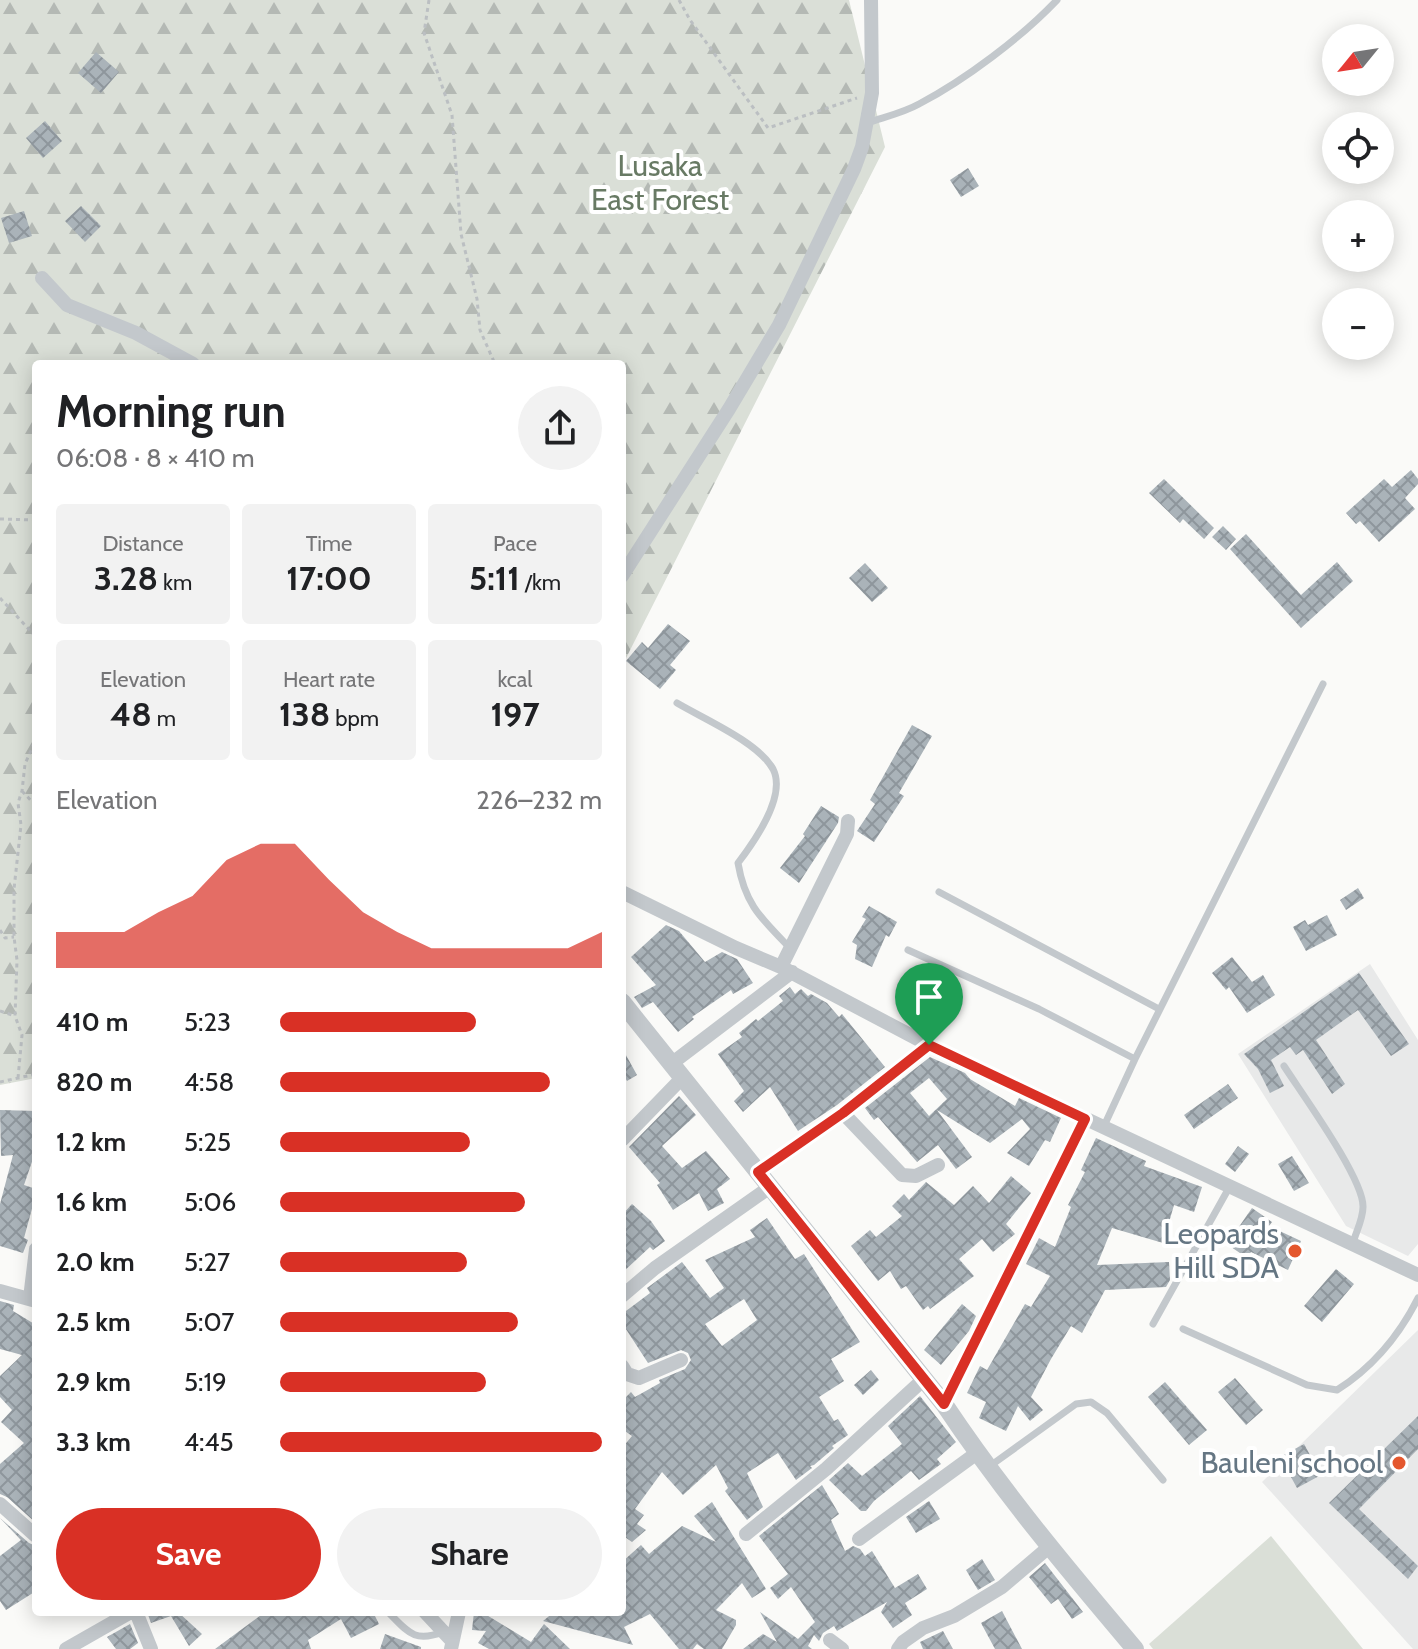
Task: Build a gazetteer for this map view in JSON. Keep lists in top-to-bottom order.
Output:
{
  "parks": ["Lusaka East Forest"],
  "places": ["Leopards Hill SDA", "Bauleni school"],
  "north": "bottom left",
  "page": {
    "map_buttons": ["+", "−"],
    "heading": ["Morning run", "06:08 · 8 × 410 m"],
    "stats": [
      ["Distance", "3.28 km"],
      ["Time", "17:00"],
      ["Pace", "5:11 /km"],
      ["Elevation", "48 m"],
      ["Heart rate", "138 bpm"],
      ["kcal", "197"]
    ],
    "chart": ["Elevation", "226–232 m"],
    "list": [
      {
        "name": "410 m",
        "note": "5:23"
      },
      {
        "name": "820 m",
        "note": "4:58"
      },
      {
        "name": "1.2 km",
        "note": "5:25"
      },
      {
        "name": "1.6 km",
        "note": "5:06"
      },
      {
        "name": "2.0 km",
        "note": "5:27"
      },
      {
        "name": "2.5 km",
        "note": "5:07"
      },
      {
        "name": "2.9 km",
        "note": "5:19"
      },
      {
        "name": "3.3 km",
        "note": "4:45"
      }
    ],
    "buttons": ["Save", "Share"]
  }
}
